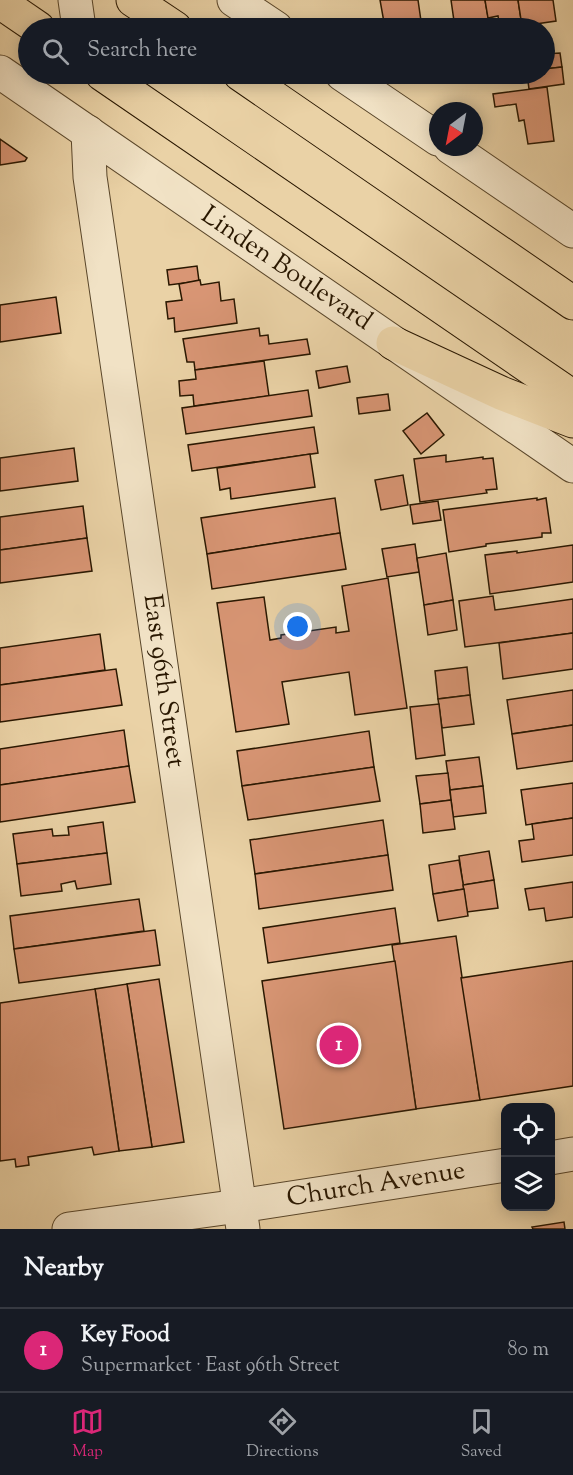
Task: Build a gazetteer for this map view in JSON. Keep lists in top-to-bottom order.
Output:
{
  "streets": {
    "street": ["Linden Boulevard", "East 96th Street", "Church Avenue"]
  },
  "crossings": [
    ["Linden Boulevard", "East 96th Street"],
    ["East 96th Street", "Church Avenue"]
  ],
  "north": "bottom left",
  "page": {
    "search": "Search here",
    "pins": "1",
    "heading": "Nearby",
    "list": [
      {
        "mark": "1",
        "name": "Key Food",
        "note": "Supermarket · East 96th Street",
        "value": "80 m"
      }
    ],
    "nav": ["Map", "Directions", "Saved"]
  }
}
